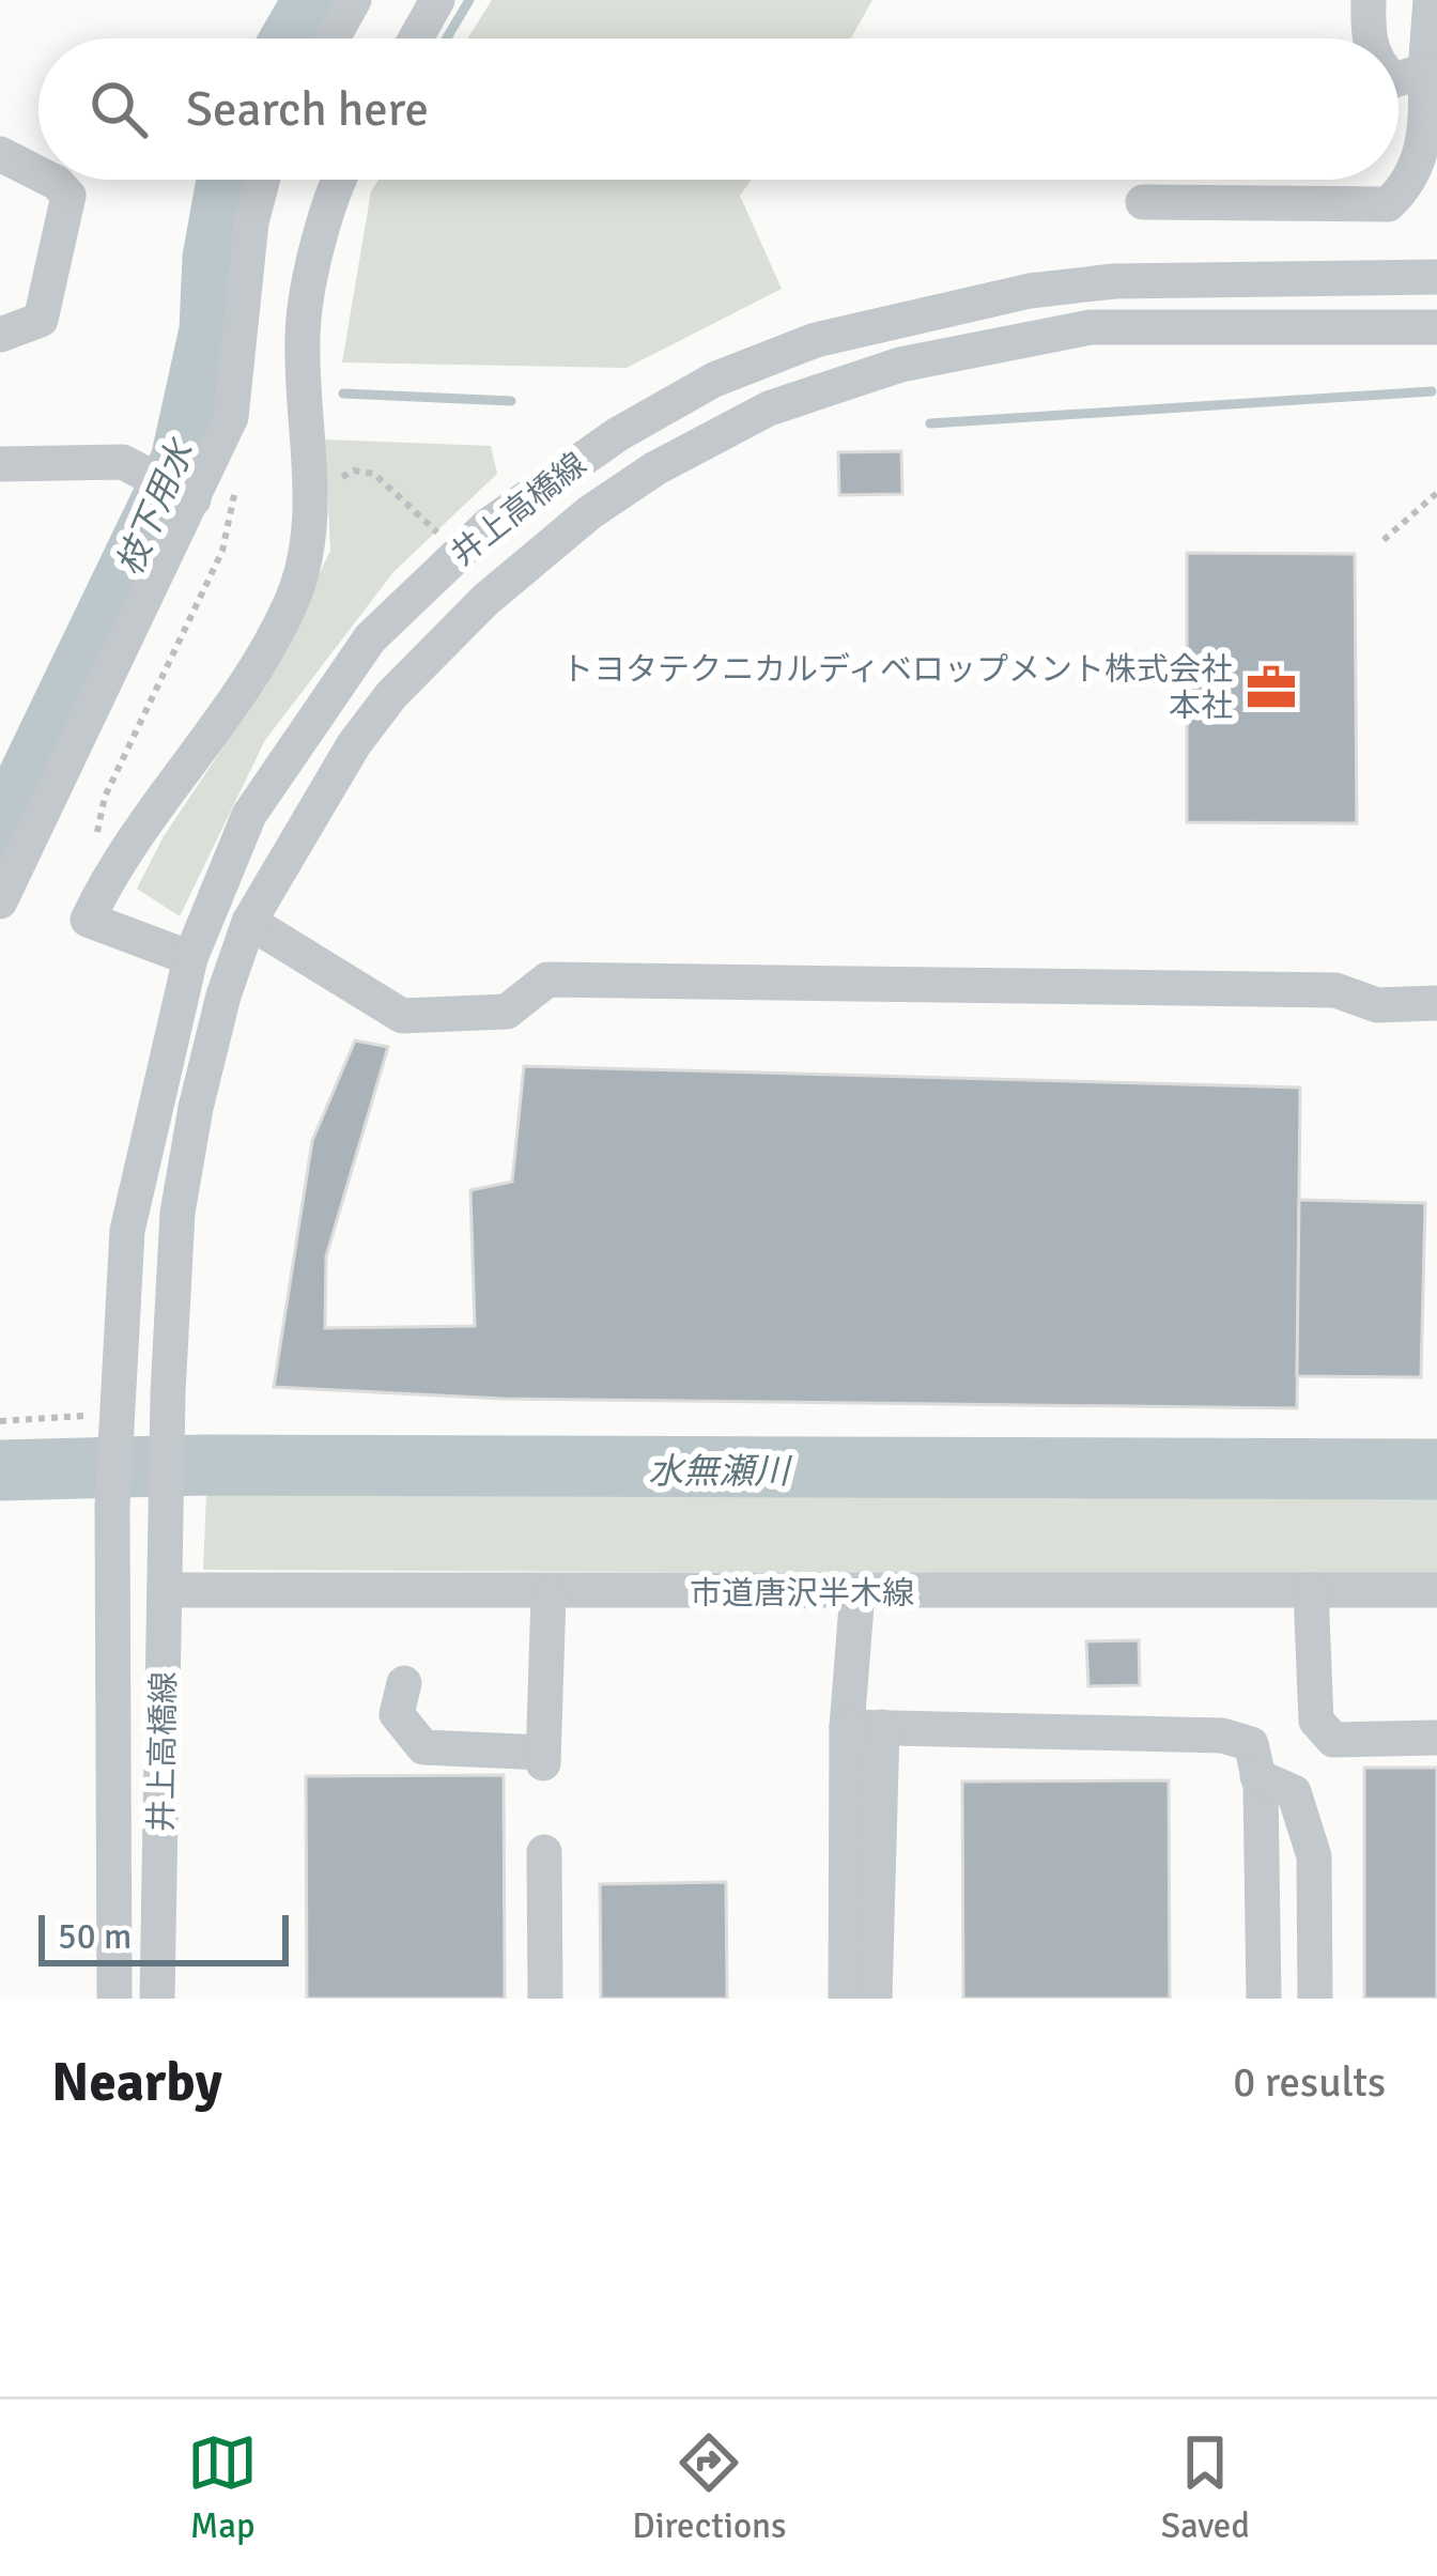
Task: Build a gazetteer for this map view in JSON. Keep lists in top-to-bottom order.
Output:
{
  "streets": {
    "street": ["井上高橋線", "市道唐沢半木線"]
  },
  "crossings": [
    ["井上高橋線", "市道唐沢半木線"]
  ],
  "water": ["枝下用水", "水無瀬川"],
  "places": {
    "office": ["トヨタテクニカルディベロップメント株式会社 本社"]
  },
  "scale_bar": "50 m",
  "page": {
    "search": "Search here",
    "scale": "50 m",
    "heading": ["Nearby", "0 results"],
    "nav": ["Map", "Directions", "Saved"]
  }
}
